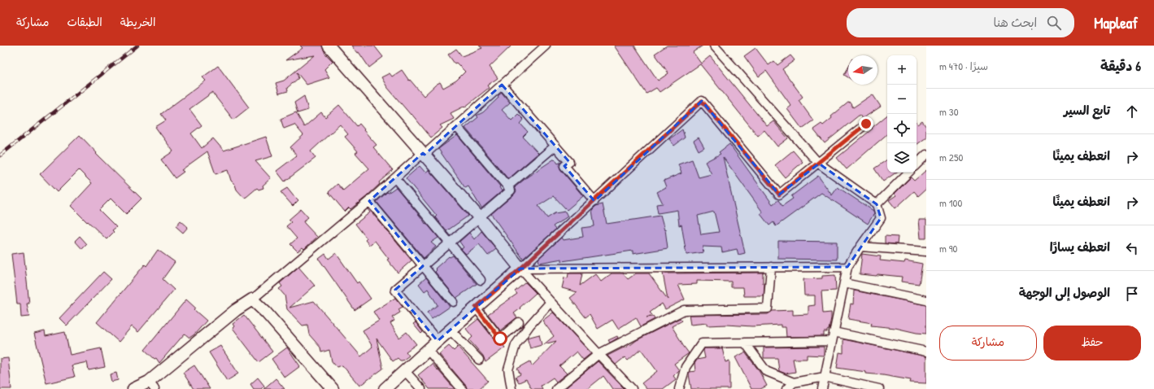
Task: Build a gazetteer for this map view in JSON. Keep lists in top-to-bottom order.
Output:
{
  "north": "left",
  "page": {
    "header": "Mapleaf",
    "search": "ابحث هنا",
    "nav": ["الخريطة", "الطبقات", "مشاركة"],
    "heading": ["6 دقيقة", "سيرًا · 470 m"],
    "map_buttons": ["+", "−"],
    "list": [
      ["تابع السير", "30 m"],
      ["انعطف يمينًا", "250 m"],
      ["انعطف يمينًا", "100 m"],
      ["انعطف يسارًا", "90 m"],
      "الوصول إلى الوجهة"
    ],
    "buttons": ["حفظ", "مشاركة"]
  }
}
